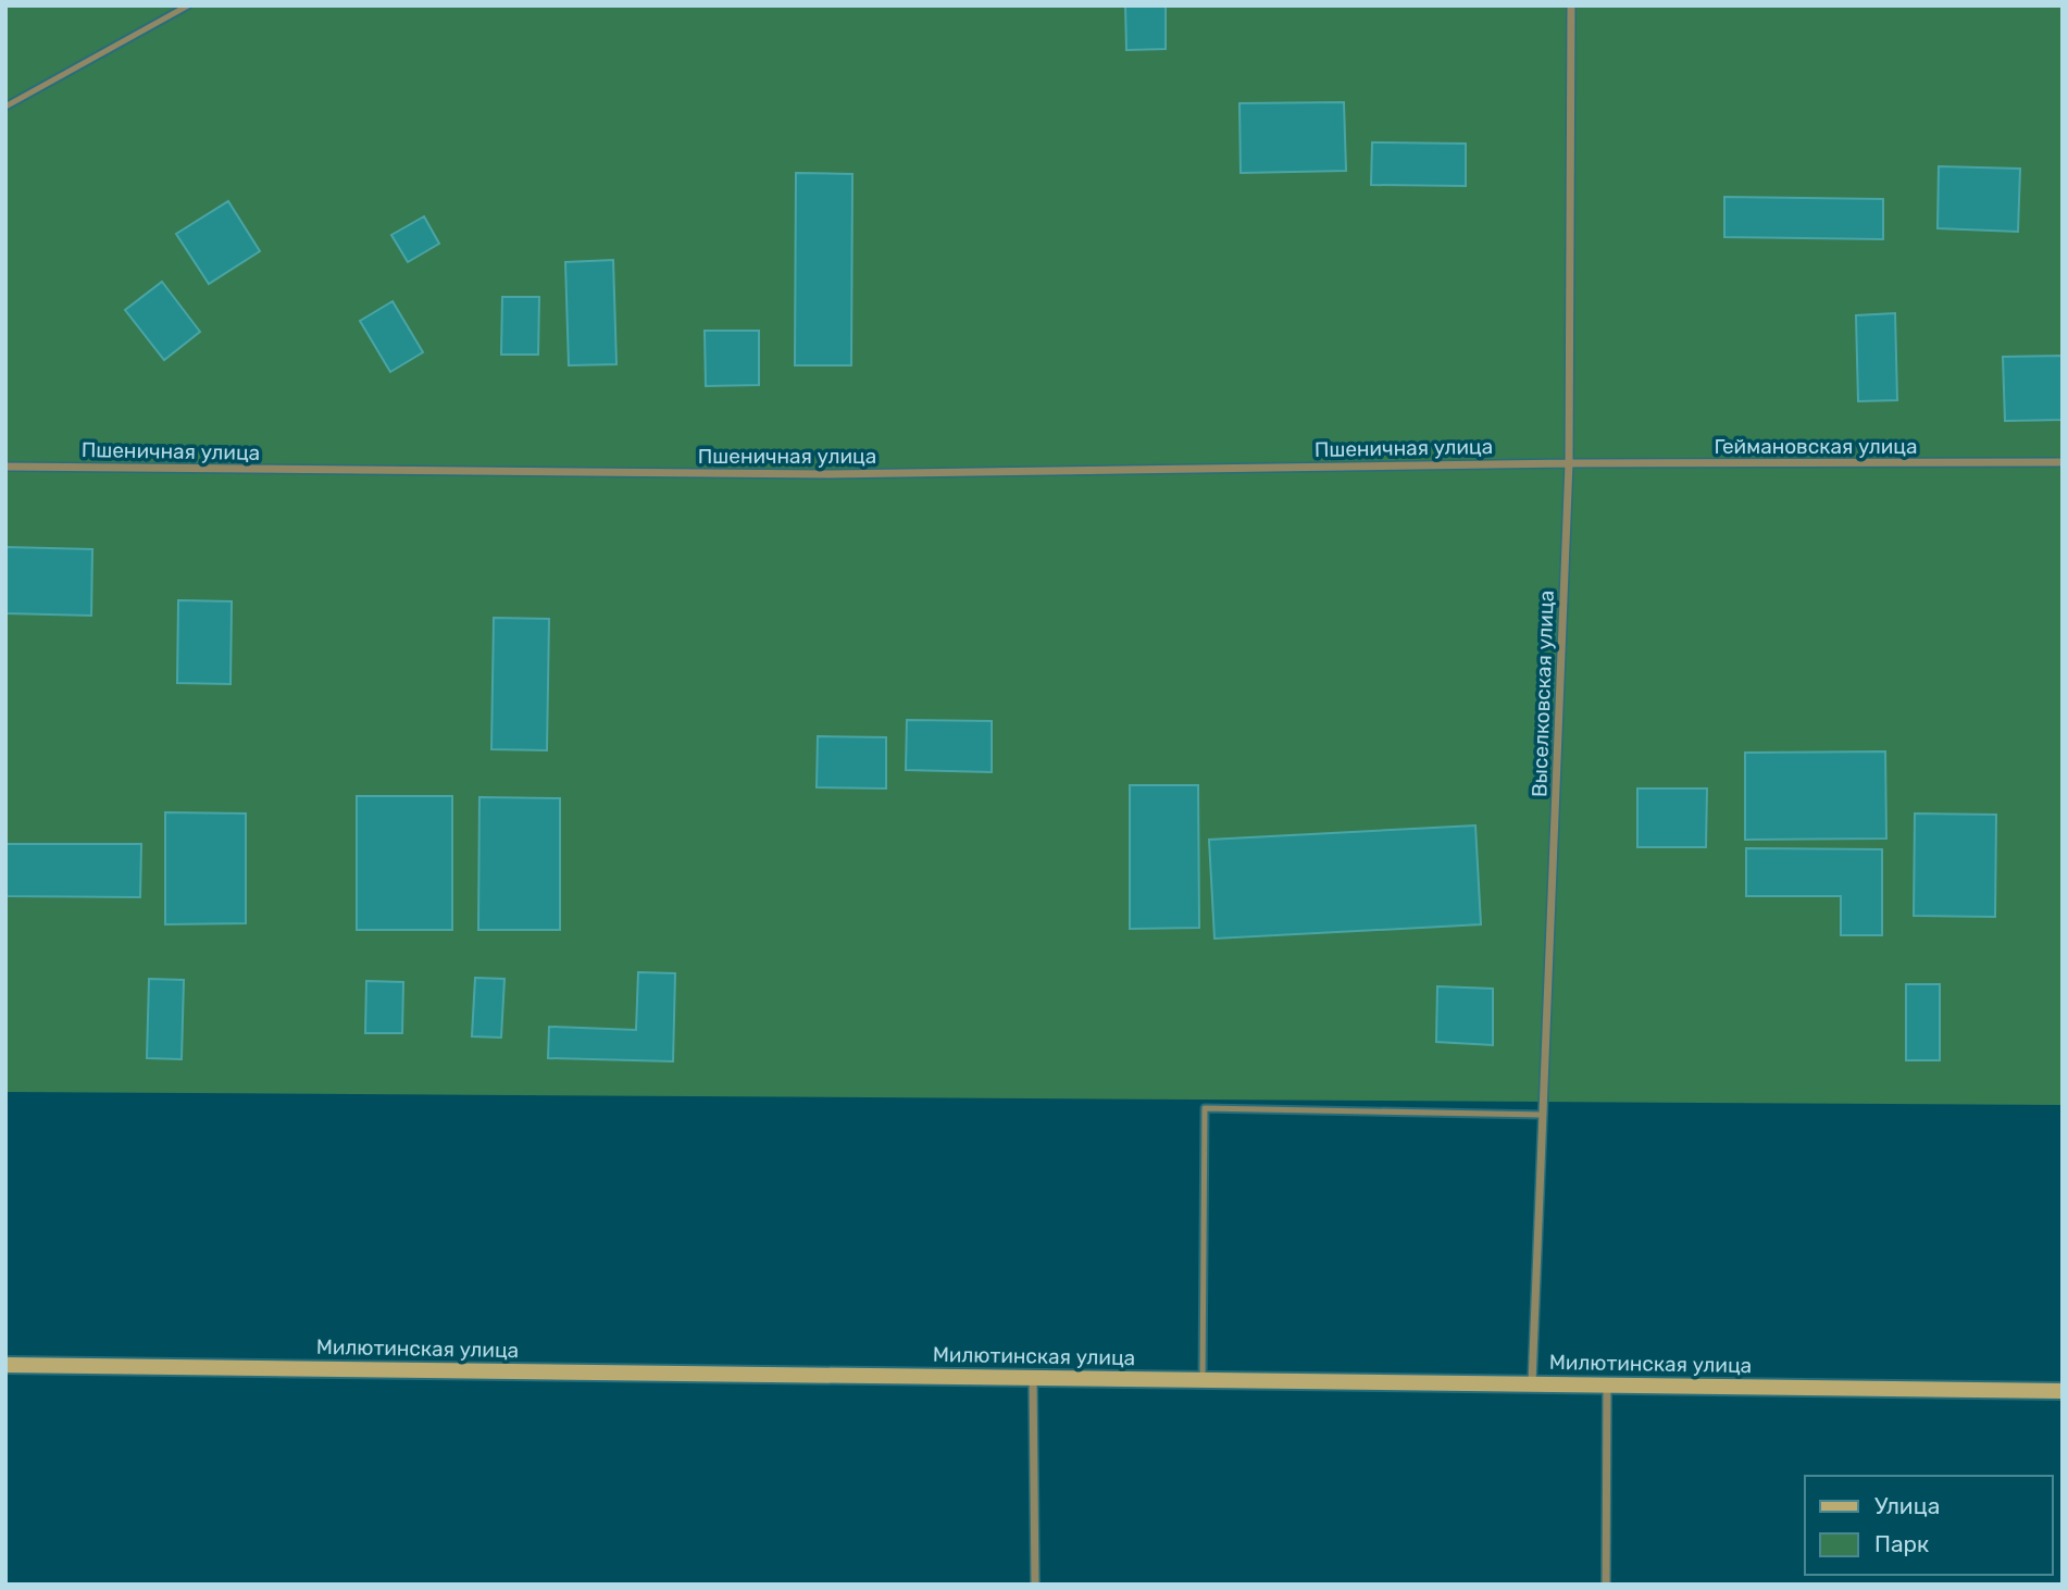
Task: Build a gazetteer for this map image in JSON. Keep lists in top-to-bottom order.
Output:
{
  "streets": {
    "main road": ["Милютинская улица"],
    "street": ["Геймановская улица", "Пшеничная улица", "Выселковская улица"]
  },
  "crossings": [
    ["Геймановская улица", "Пшеничная улица"],
    ["Геймановская улица", "Выселковская улица"],
    ["Пшеничная улица", "Выселковская улица"],
    ["Выселковская улица", "Милютинская улица"]
  ],
  "legend": ["Улица", "Парк"]
}
